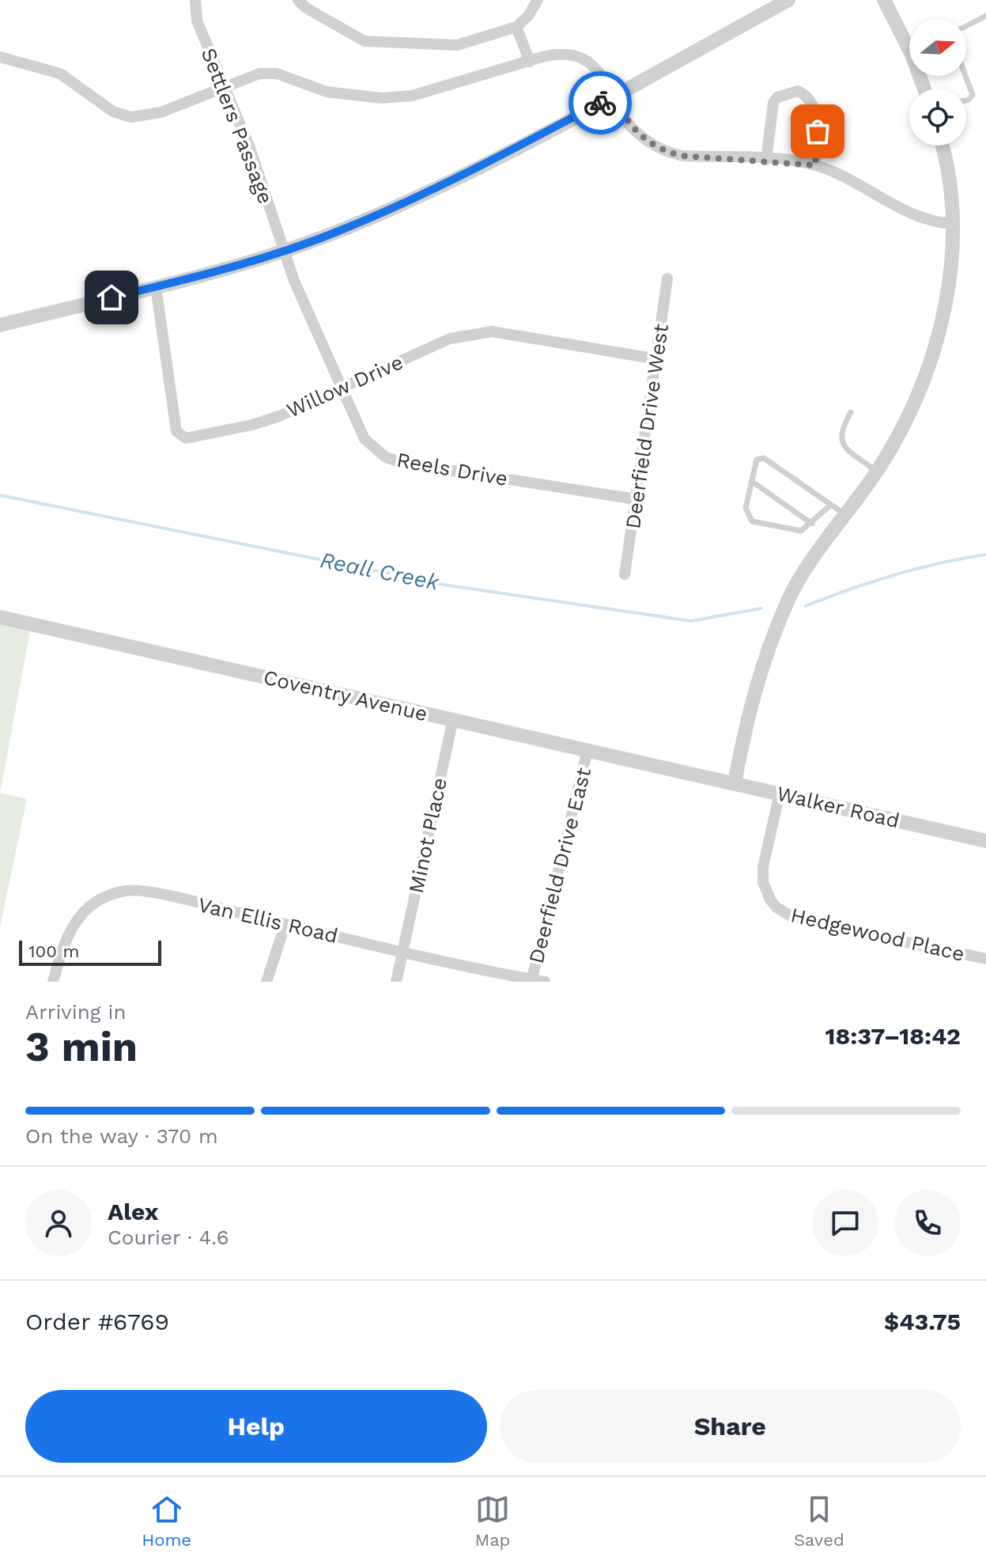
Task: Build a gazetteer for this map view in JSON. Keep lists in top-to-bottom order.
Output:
{
  "streets": {
    "street": [
      "Settlers Passage",
      "Willow Drive",
      "Deerfield Drive West",
      "Reels Drive",
      "Coventry Avenue",
      "Walker Road",
      "Minot Place",
      "Deerfield Drive East",
      "Van Ellis Road",
      "Hedgewood Place"
    ]
  },
  "crossings": [
    ["Settlers Passage", "Reels Drive"],
    ["Willow Drive", "Deerfield Drive West"],
    ["Willow Drive", "Reels Drive"],
    ["Deerfield Drive West", "Reels Drive"],
    ["Coventry Avenue", "Walker Road"],
    ["Coventry Avenue", "Minot Place"],
    ["Coventry Avenue", "Deerfield Drive East"],
    ["Walker Road", "Hedgewood Place"],
    ["Minot Place", "Van Ellis Road"],
    ["Deerfield Drive East", "Van Ellis Road"]
  ],
  "water": ["Reall Creek"],
  "scale_bar": "100 m",
  "north": "right",
  "page": {
    "scale": "100 m",
    "heading": ["3 min", "Arriving in", "18:37–18:42"],
    "panel": [
      "Alex",
      "Courier · 4.6",
      "Order #6769",
      "$43.75"
    ],
    "bar": "On the way · 370 m",
    "buttons": ["Help", "Share"],
    "tabs": ["Home", "Map", "Saved"]
  }
}
